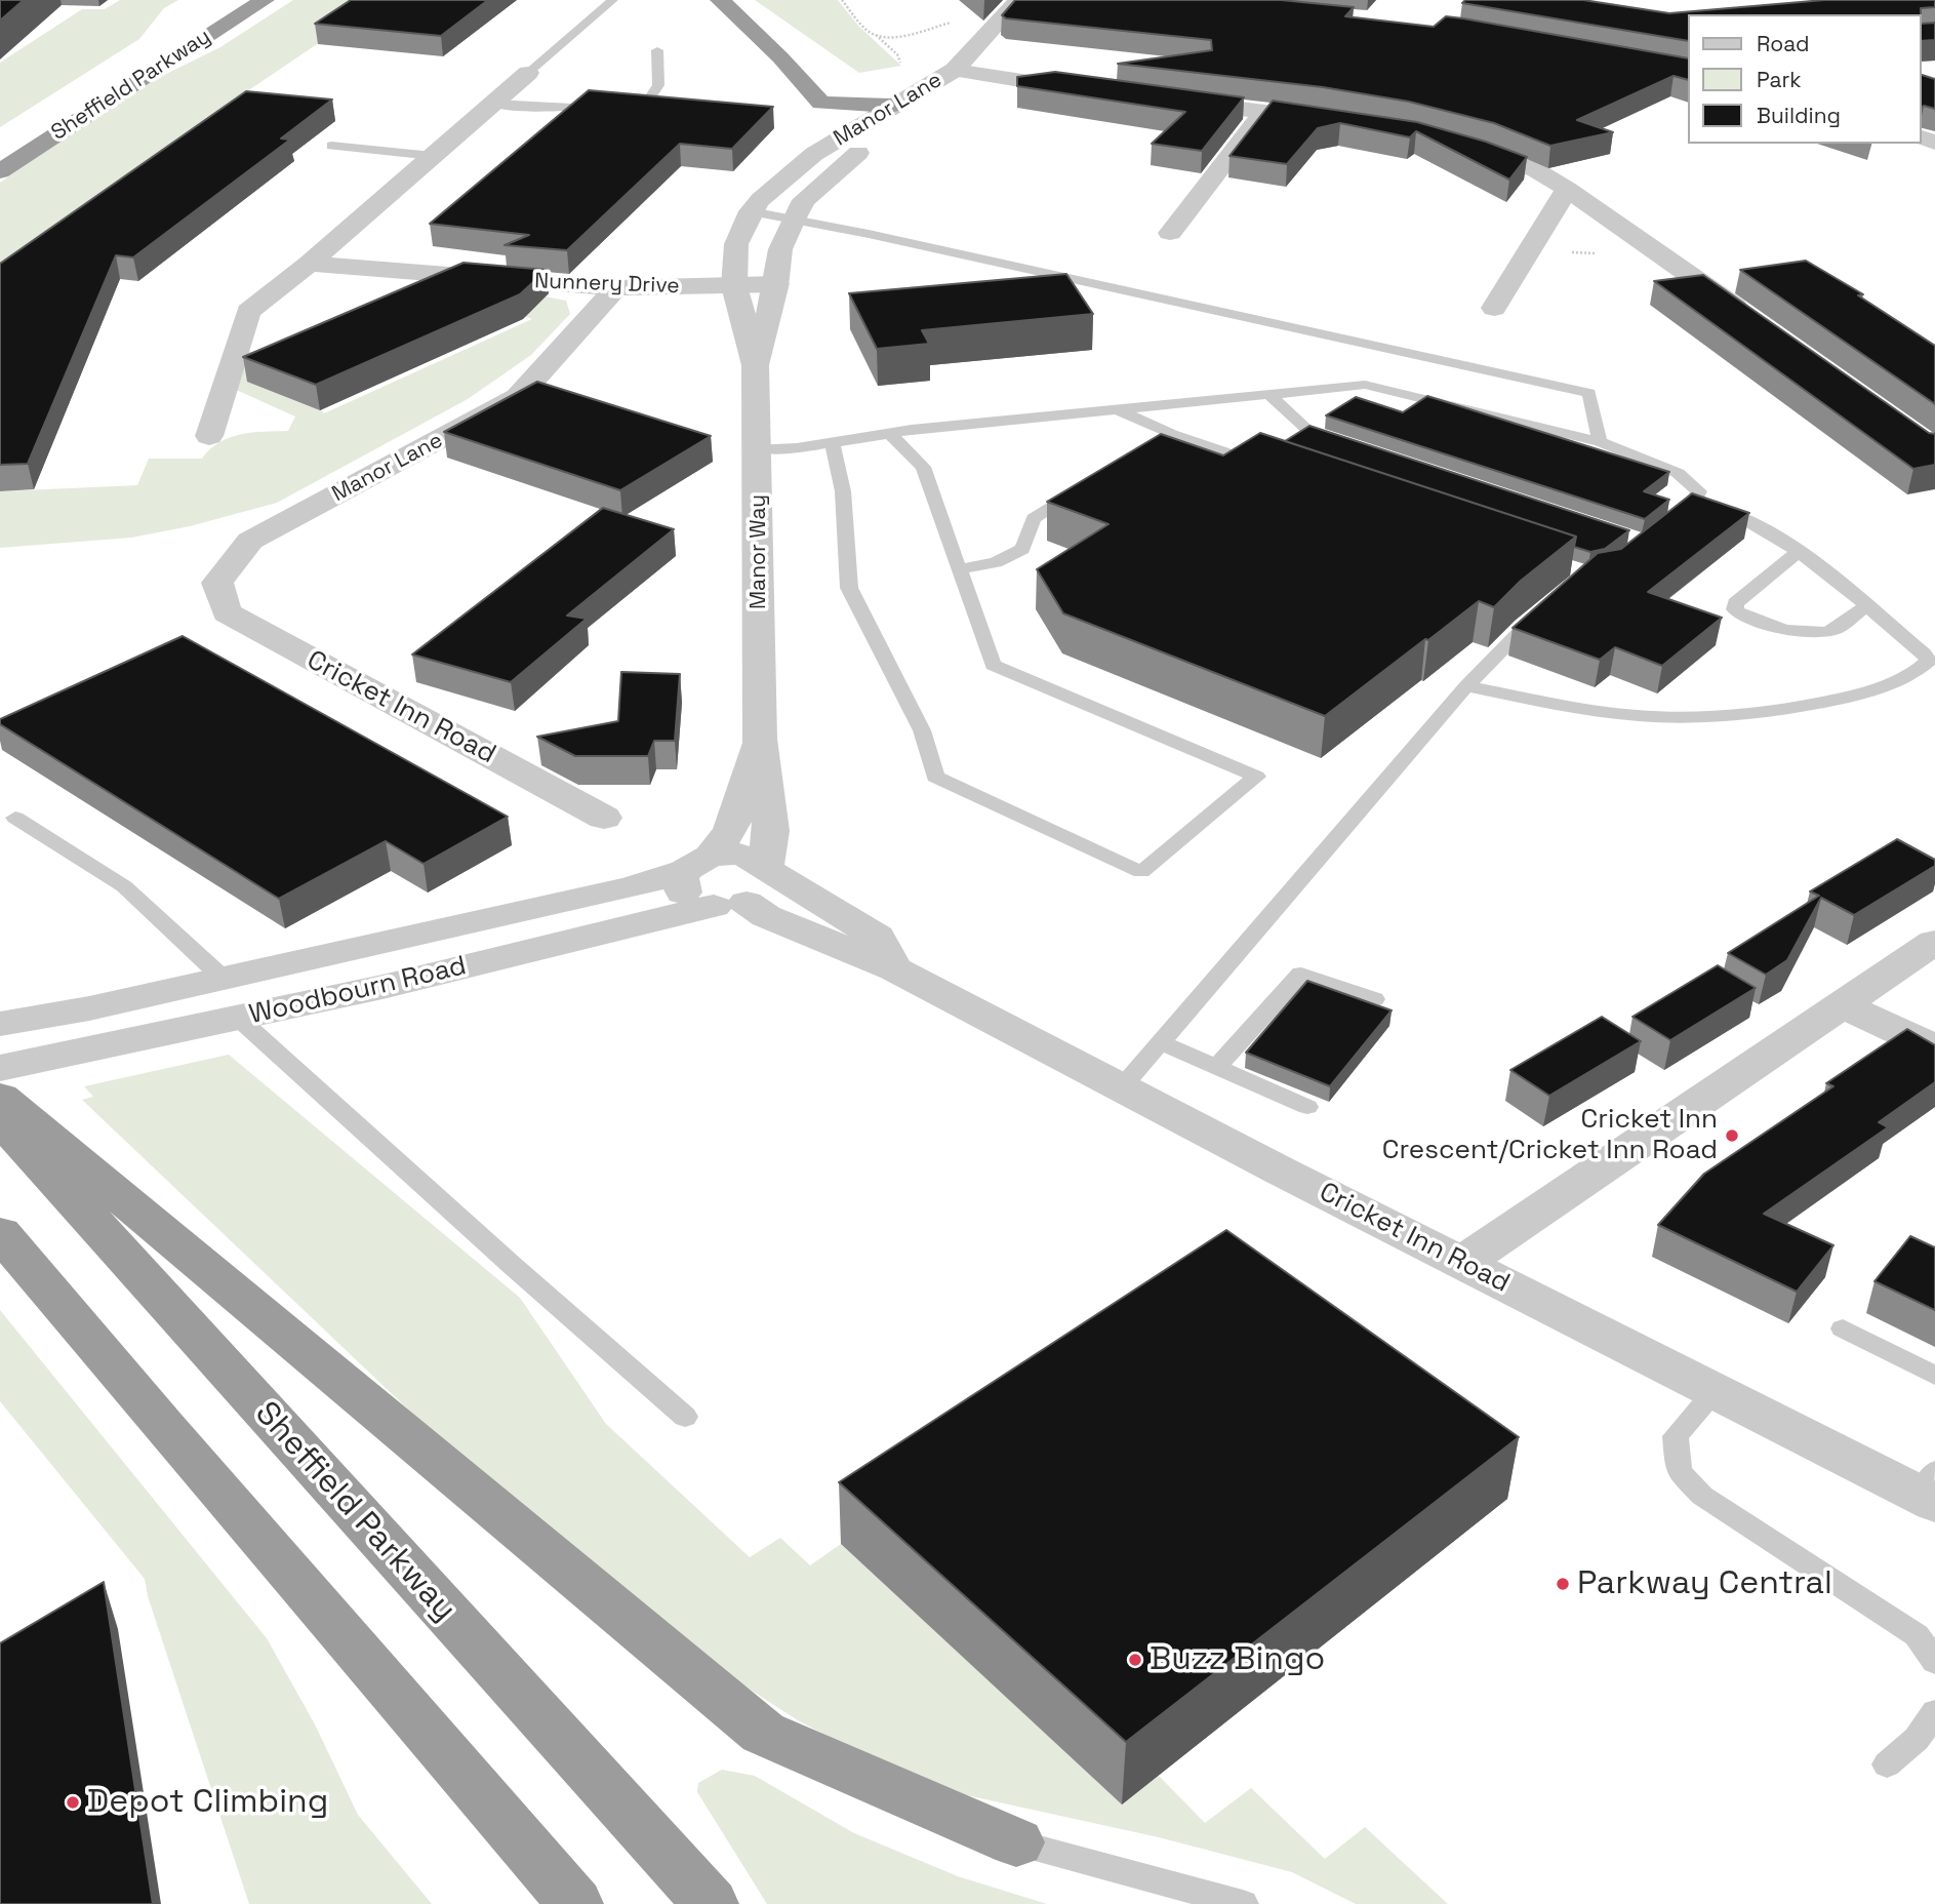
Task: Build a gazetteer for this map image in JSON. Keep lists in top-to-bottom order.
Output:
{
  "streets": {
    "highway": ["Sheffield Parkway"],
    "street": [
      "Manor Lane",
      "Nunnery Drive",
      "Manor Way",
      "Cricket Inn Road",
      "Woodbourn Road"
    ]
  },
  "crossings": [
    ["Sheffield Parkway", "Woodbourn Road"],
    ["Manor Lane", "Nunnery Drive"],
    ["Manor Lane", "Manor Way"],
    ["Manor Lane", "Cricket Inn Road"],
    ["Nunnery Drive", "Manor Way"],
    ["Manor Way", "Cricket Inn Road"],
    ["Manor Way", "Woodbourn Road"],
    ["Cricket Inn Road", "Woodbourn Road"]
  ],
  "places": [
    "Cricket Inn Crescent/Cricket Inn Road",
    "Parkway Central",
    "Buzz Bingo",
    "Depot Climbing"
  ],
  "legend": ["Road", "Park", "Building"]
}
